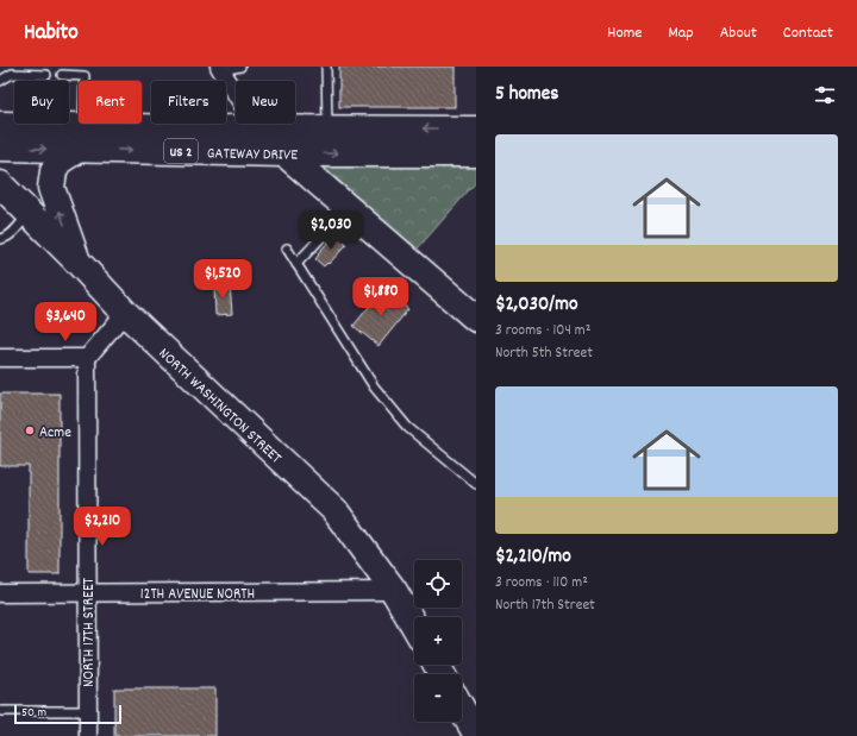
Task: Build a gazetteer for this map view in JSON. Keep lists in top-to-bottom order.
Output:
{
  "streets": {
    "main road": ["US 2", "GATEWAY DRIVE", "NORTH WASHINGTON STREET"],
    "street": ["12TH AVENUE NORTH", "NORTH 17TH STREET"]
  },
  "crossings": [
    ["NORTH WASHINGTON STREET", "12TH AVENUE NORTH"],
    ["12TH AVENUE NORTH", "NORTH 17TH STREET"]
  ],
  "places": ["Acme"],
  "scale_bar": "50 m",
  "page": {
    "header": "Habito",
    "nav": [
      "Home",
      "Map",
      "About",
      "Contact"
    ],
    "heading": "5 homes",
    "chip": [
      "Buy",
      "Rent",
      "Filters",
      "New"
    ],
    "list": [
      {
        "name": "$2,030/mo",
        "note": "3 rooms · 104 m² · North 5th Street"
      },
      {
        "name": "$2,210/mo",
        "note": "3 rooms · 110 m² · North 17th Street"
      }
    ],
    "price": [
      "$2,030",
      "$1,520",
      "$1,880",
      "$3,640",
      "$2,210"
    ],
    "map_buttons": ["+", "−"],
    "scale": "50 m"
  }
}
